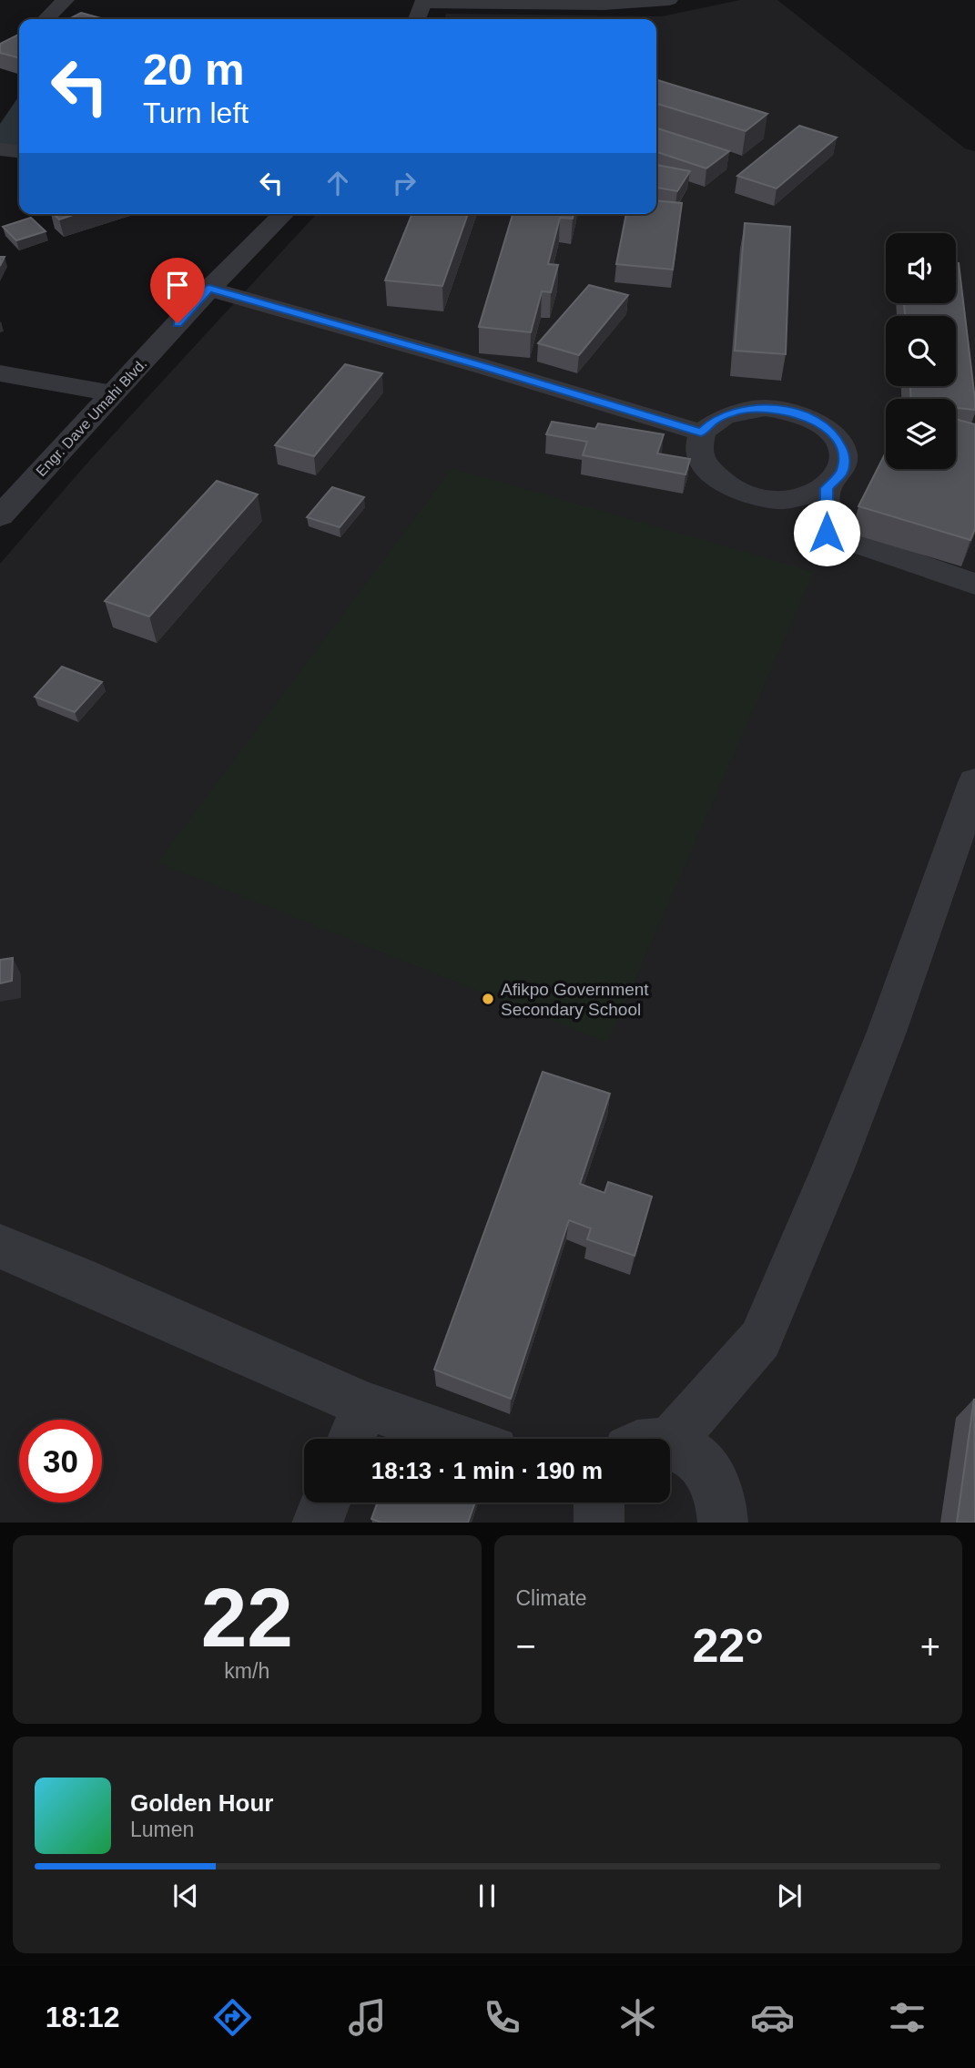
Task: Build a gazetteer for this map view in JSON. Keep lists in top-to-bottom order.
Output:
{
  "streets": {
    "street": ["Engr. Dave Umahi Blvd."]
  },
  "places": ["Afikpo Government Secondary School"],
  "page": {
    "turn": ["20 m", "Turn left"],
    "limit": "30",
    "trip": "18:13 · 1 min · 190 m",
    "tile": [
      ["22", "km/h"],
      "Climate"
    ],
    "heat": ["−", "22°", "+"],
    "song": ["Golden Hour", "Lumen"],
    "tabs": "18:12"
  }
}
